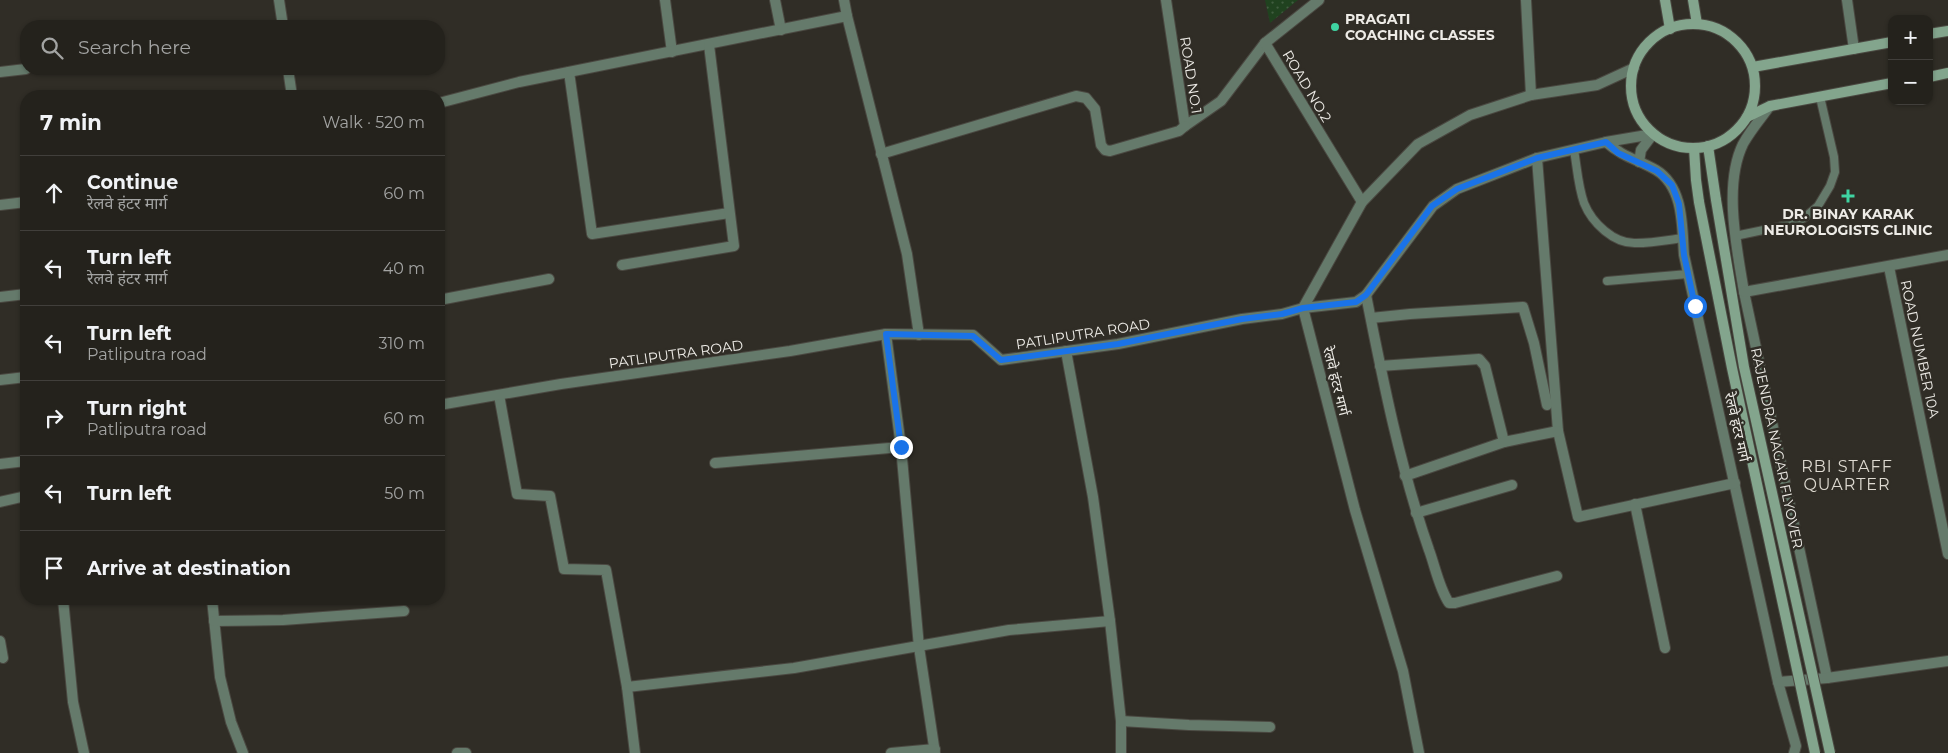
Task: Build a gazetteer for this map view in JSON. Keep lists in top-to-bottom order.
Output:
{
  "streets": {
    "main road": ["RAJENDRA NAGAR FLYOVER"],
    "street": [
      "ROAD NO.1",
      "ROAD NO.2",
      "PATLIPUTRA ROAD",
      "ROAD NUMBER 10A",
      "रेलवे हंटर मार्ग"
    ]
  },
  "crossings": [
    ["ROAD NO.1", "ROAD NO.2"],
    ["PATLIPUTRA ROAD", "रेलवे हंटर मार्ग"]
  ],
  "districts": ["RBI STAFF QUARTER"],
  "places": {
    "other": ["PRAGATI COACHING CLASSES"],
    "health": ["DR. BINAY KARAK NEUROLOGISTS CLINIC"]
  },
  "page": {
    "map_buttons": ["+", "−"],
    "search": "Search here",
    "heading": ["7 min", "Walk · 520 m"],
    "list": [
      ["Continue", "रेलवे हंटर मार्ग", "60 m"],
      ["Turn left", "रेलवे हंटर मार्ग", "40 m"],
      ["Turn left", "Patliputra road", "310 m"],
      ["Turn right", "Patliputra road", "60 m"],
      ["Turn left", "50 m"],
      "Arrive at destination"
    ]
  }
}
